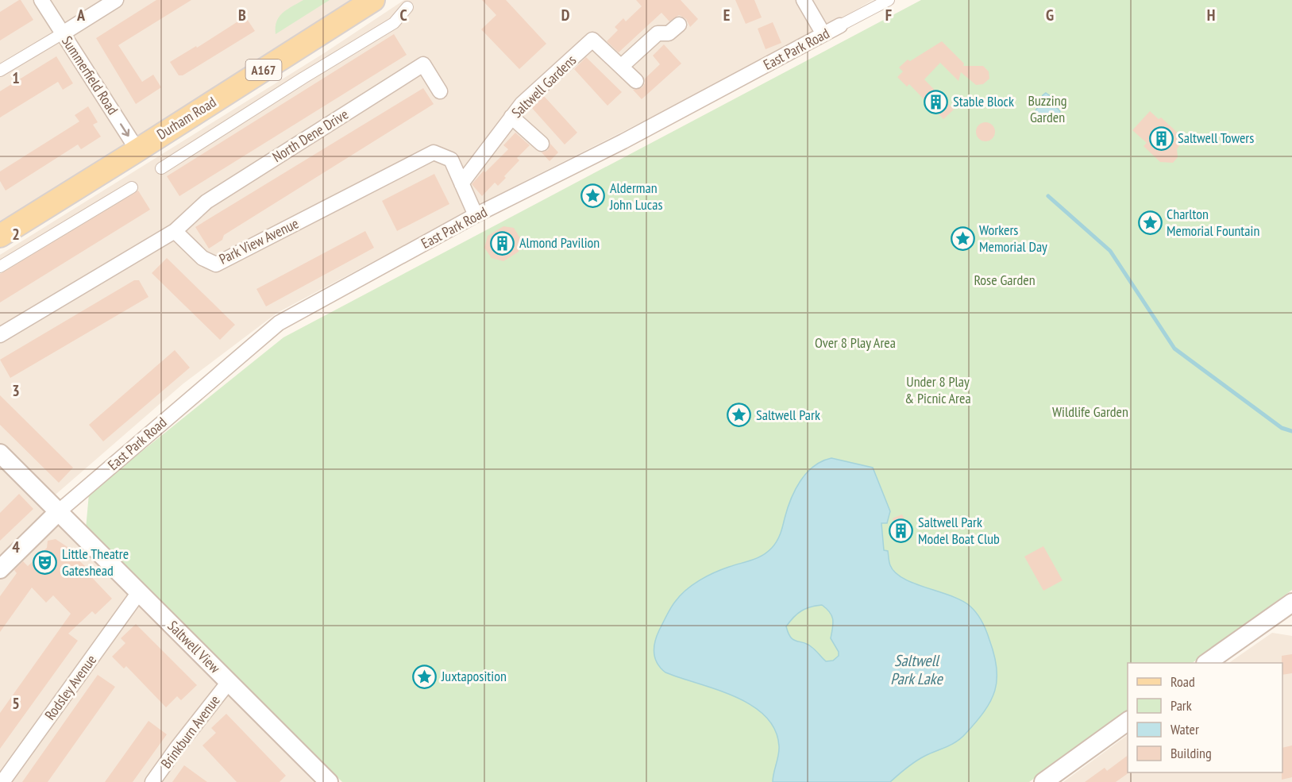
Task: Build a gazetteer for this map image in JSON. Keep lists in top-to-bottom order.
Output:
{
  "streets": {
    "main road": ["A167", "Durham Road"],
    "street": [
      "East Park Road",
      "Summerfield Road",
      "Saltwell Gardens",
      "North Dene Drive",
      "Park View Avenue",
      "Saltwell View",
      "Rodsley Avenue",
      "Brinkburn Avenue"
    ]
  },
  "crossings": [
    ["East Park Road", "Park View Avenue"],
    ["East Park Road", "Saltwell View"],
    ["Summerfield Road", "Durham Road"],
    ["Saltwell Gardens", "Park View Avenue"],
    ["North Dene Drive", "Park View Avenue"],
    ["Saltwell View", "Rodsley Avenue"],
    ["Saltwell View", "Brinkburn Avenue"]
  ],
  "one_way": ["Summerfield Road"],
  "water": ["Saltwell Park Lake"],
  "parks": [
    "Buzzing Garden",
    "Rose Garden",
    "Over 8 Play Area",
    "Under 8 Play & Picnic Area",
    "Wildlife Garden"
  ],
  "places": {
    "building": [
      "Stable Block",
      "Saltwell Towers",
      "Almond Pavilion",
      "Saltwell Park Model Boat Club"
    ],
    "place": [
      "Alderman John Lucas",
      "Charlton Memorial Fountain",
      "Workers Memorial Day",
      "Saltwell Park",
      "Juxtaposition"
    ],
    "theatre": ["Little Theatre Gateshead"]
  },
  "legend": [
    "Road",
    "Park",
    "Water",
    "Building"
  ],
  "grid": {
    "columns": [
      "A",
      "B",
      "C",
      "D",
      "E",
      "F",
      "G",
      "H"
    ],
    "rows": [
      "1",
      "2",
      "3",
      "4",
      "5"
    ]
  }
}
